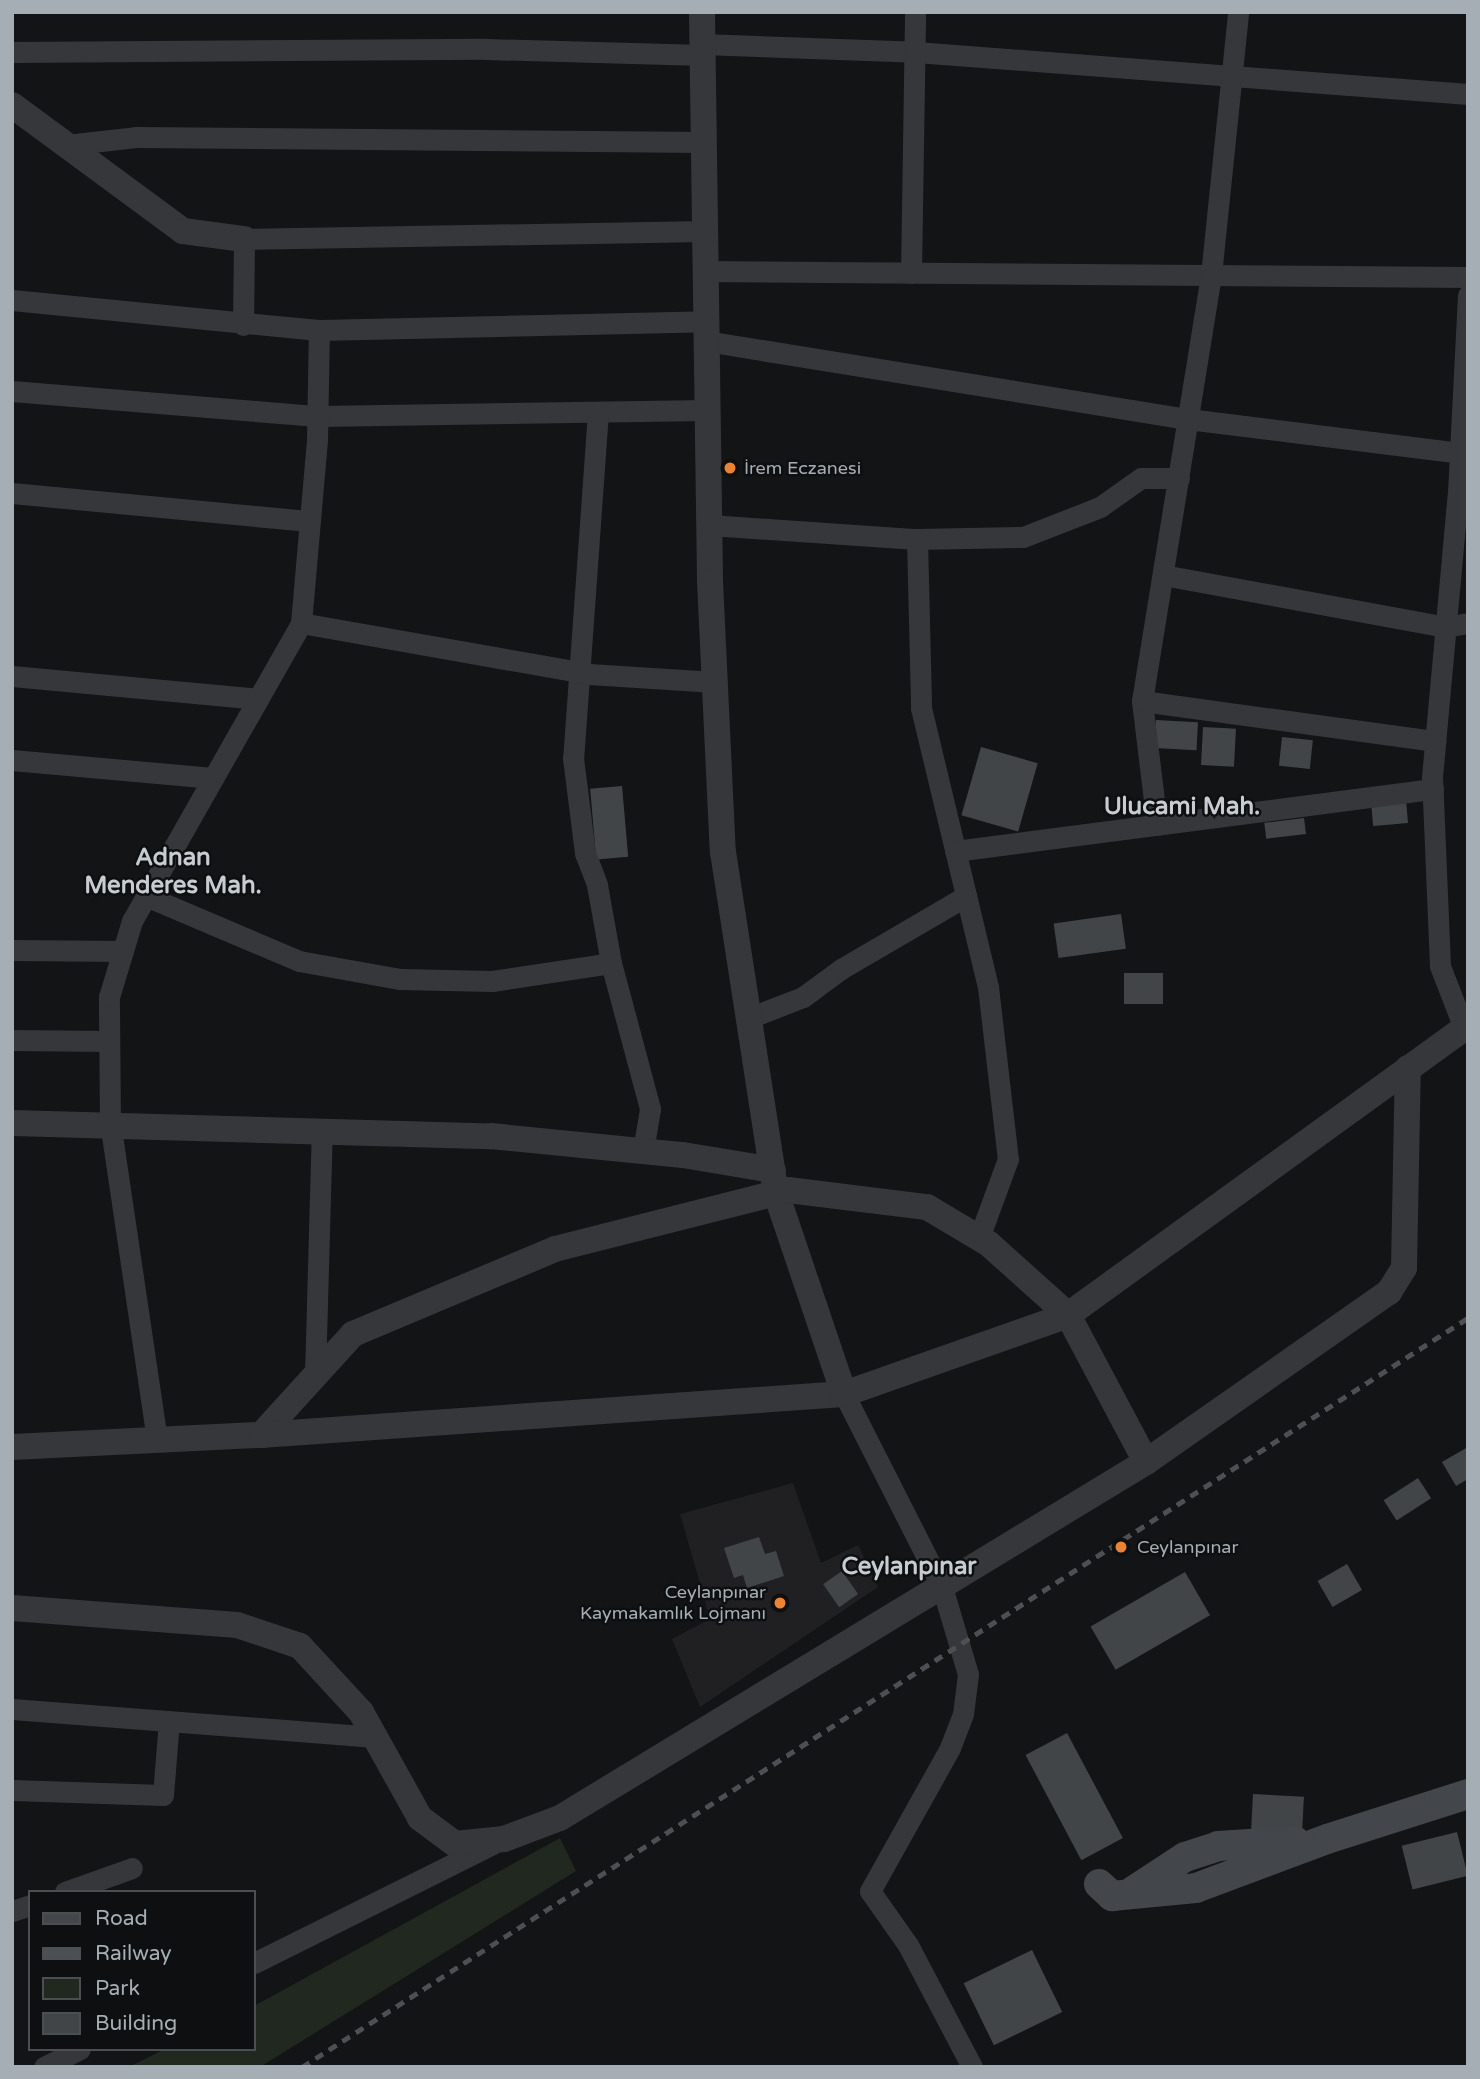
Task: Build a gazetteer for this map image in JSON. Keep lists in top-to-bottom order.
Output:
{
  "districts": ["Ulucami Mah.", "Adnan Menderes Mah.", "Ceylanpınar"],
  "places": ["İrem Eczanesi", "Ceylanpınar", "Ceylanpınar Kaymakamlık Lojmanı"],
  "legend": [
    "Road",
    "Railway",
    "Park",
    "Building"
  ]
}
